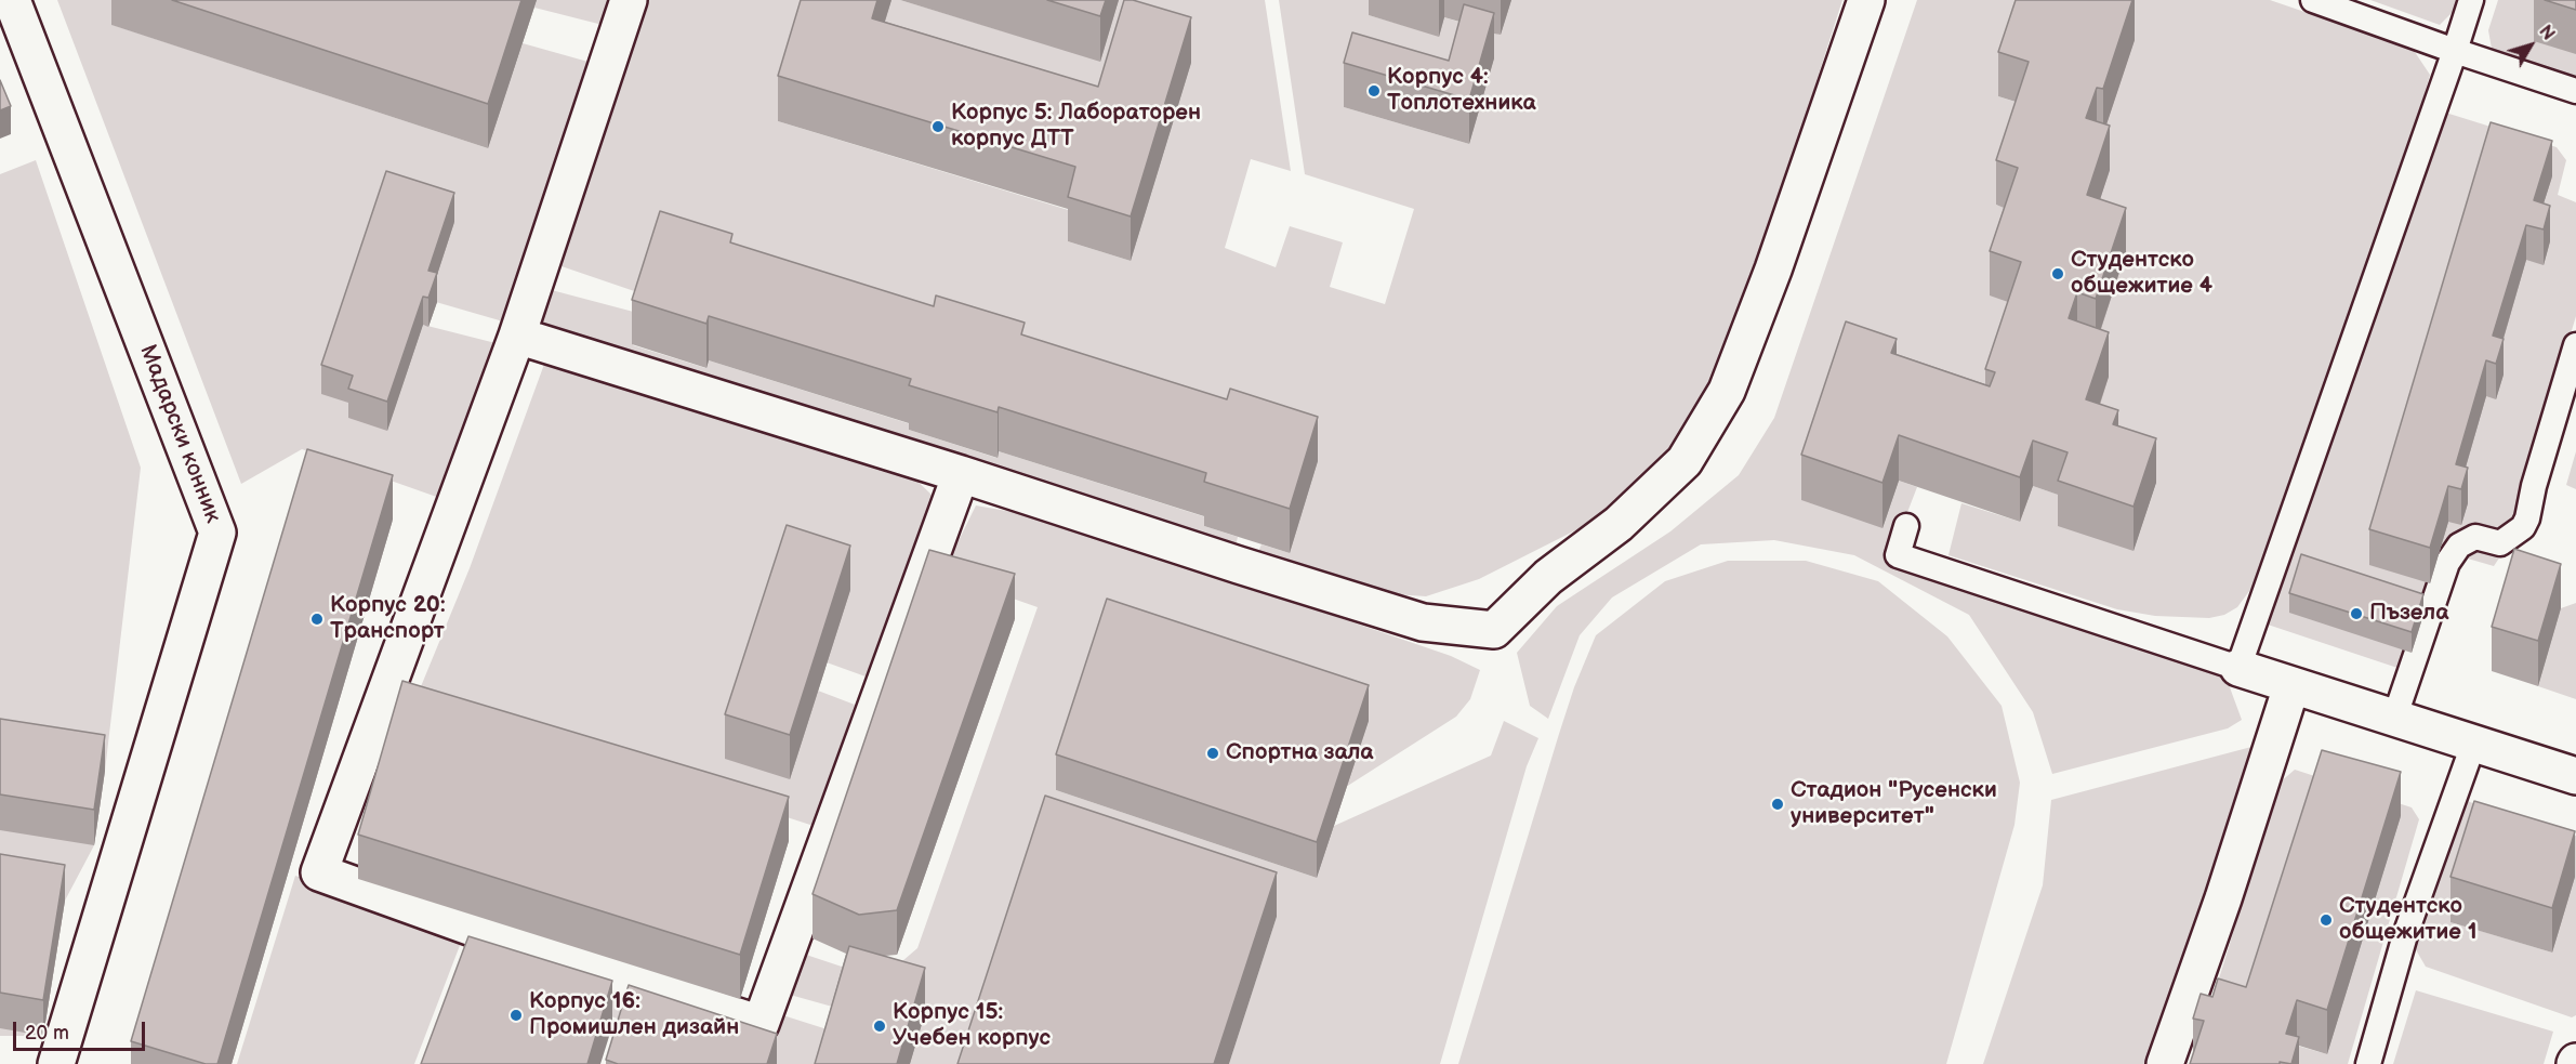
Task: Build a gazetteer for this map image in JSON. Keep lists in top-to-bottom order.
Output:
{
  "streets": {
    "street": ["Мадарски конник"]
  },
  "places": [
    "Корпус 4: Топлотехника",
    "Корпус 5: Лабораторен корпус ДТТ",
    "Студентско общежитие 4",
    "Пъзела",
    "Корпус 20: Транспорт",
    "Спортна зала",
    "Стадион \"Русенски университет\"",
    "Студентско общежитие 1",
    "Корпус 16: Промишлен дизайн",
    "Корпус 15: Учебен корпус"
  ],
  "scale_bar": "20 m",
  "north": "top right"
}
